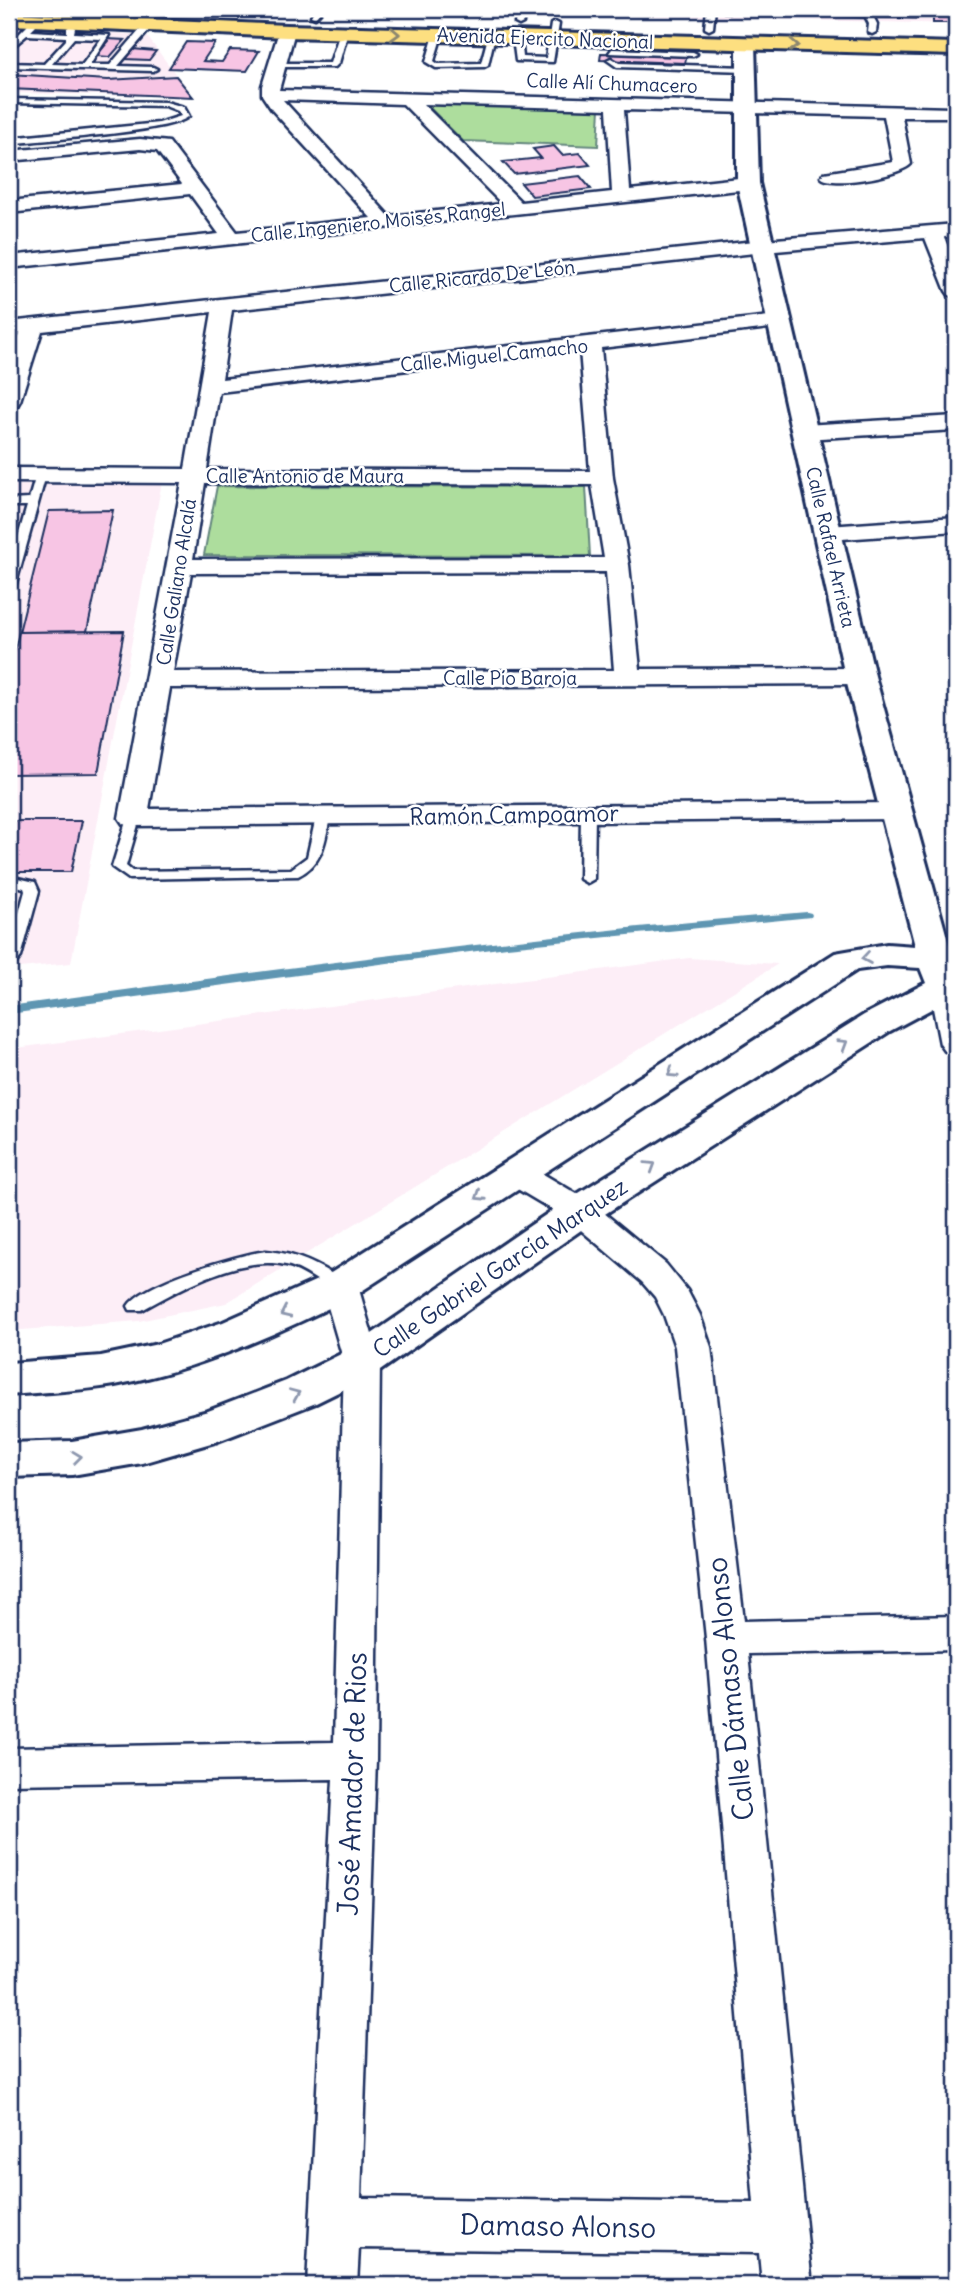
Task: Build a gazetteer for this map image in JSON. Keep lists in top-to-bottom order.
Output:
{
  "streets": {
    "main road": ["Avenida Ejercito Nacional"],
    "street": [
      "Calle Alí Chumacero",
      "Calle Ingeniero Moisés Rangel",
      "Calle Ricardo De León",
      "Calle Miguel Camacho",
      "Calle Antonio de Maura",
      "Calle Rafael Arrieta",
      "Calle Galiano Alcalá",
      "Calle Pío Baroja",
      "Ramón Campoamor",
      "Calle Gabriel García Marquez",
      "Calle Dámaso Alonso",
      "José Amador de Rios",
      "Damaso Alonso"
    ]
  },
  "crossings": [
    ["Avenida Ejercito Nacional", "Calle Rafael Arrieta"],
    ["Calle Alí Chumacero", "Calle Rafael Arrieta"],
    ["Calle Ingeniero Moisés Rangel", "Calle Rafael Arrieta"],
    ["Calle Ricardo De León", "Calle Rafael Arrieta"],
    ["Calle Ricardo De León", "Calle Galiano Alcalá"],
    ["Calle Miguel Camacho", "Calle Rafael Arrieta"],
    ["Calle Miguel Camacho", "Calle Galiano Alcalá"],
    ["Calle Antonio de Maura", "Calle Galiano Alcalá"],
    ["Calle Rafael Arrieta", "Calle Pío Baroja"],
    ["Calle Rafael Arrieta", "Ramón Campoamor"],
    ["Calle Rafael Arrieta", "Calle Gabriel García Marquez"],
    ["Calle Galiano Alcalá", "Calle Pío Baroja"],
    ["Calle Galiano Alcalá", "Ramón Campoamor"],
    ["Calle Gabriel García Marquez", "Calle Dámaso Alonso"],
    ["Calle Gabriel García Marquez", "José Amador de Rios"],
    ["Calle Dámaso Alonso", "Damaso Alonso"],
    ["José Amador de Rios", "Damaso Alonso"]
  ]
}
